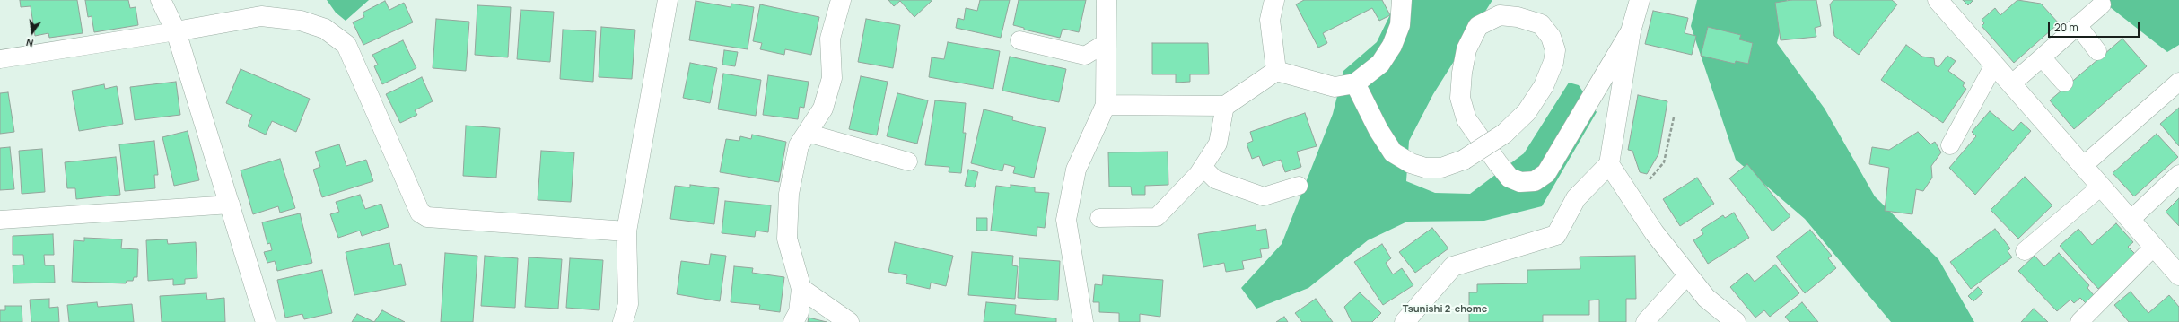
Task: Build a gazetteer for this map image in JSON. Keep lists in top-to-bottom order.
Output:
{
  "districts": ["Tsunishi 2-chome"],
  "scale_bar": "20 m",
  "north": "bottom"
}
